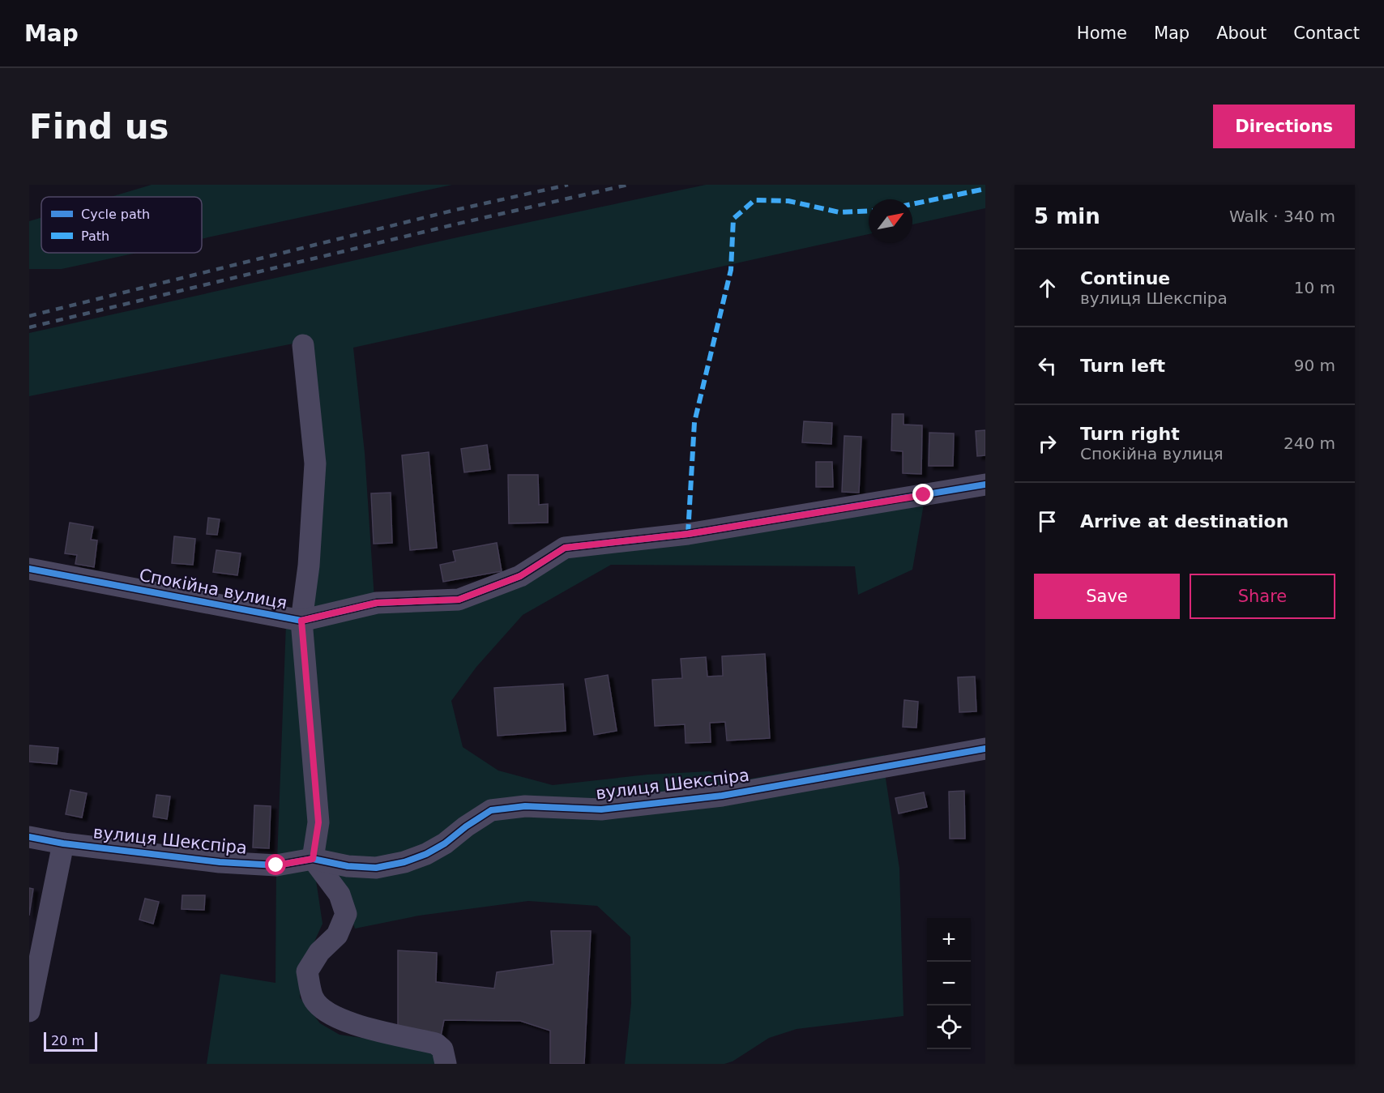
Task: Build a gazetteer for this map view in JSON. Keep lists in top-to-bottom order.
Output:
{
  "streets": {
    "street": ["Спокійна вулиця", "вулиця Шекспіра"]
  },
  "legend": ["Cycle path", "Path"],
  "scale_bar": "20 m",
  "north": "top right",
  "page": {
    "header": "Map",
    "nav": [
      "Home",
      "Map",
      "About",
      "Contact"
    ],
    "buttons": [
      "Directions",
      ["Save", "Share"]
    ],
    "title": "Find us",
    "heading": ["5 min", "Walk · 340 m"],
    "list": [
      ["Continue", "вулиця Шекспіра", "10 m"],
      ["Turn left", "90 m"],
      ["Turn right", "Спокійна вулиця", "240 m"],
      "Arrive at destination"
    ],
    "map_buttons": ["+", "−"],
    "scale": "20 m"
  }
}
